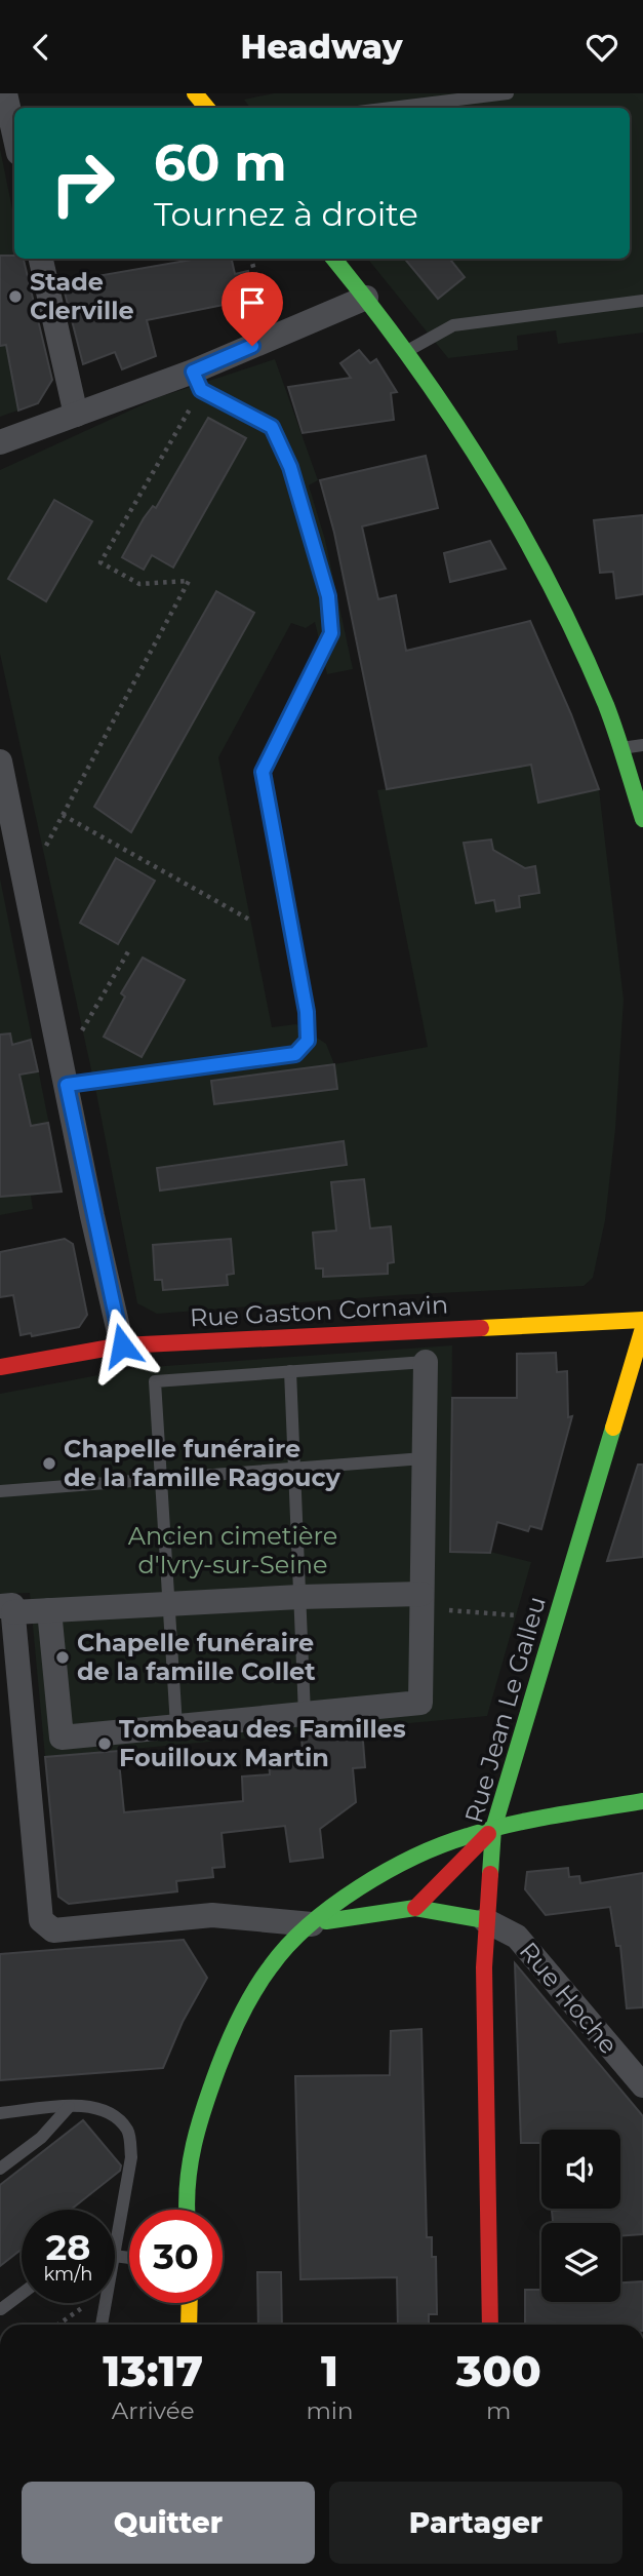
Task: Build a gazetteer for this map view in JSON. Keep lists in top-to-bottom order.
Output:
{
  "streets": {
    "main road": ["Rue Gaston Cornavin", "Rue Jean Le Galleu"],
    "street": ["Rue Hoche"]
  },
  "crossings": [
    ["Rue Jean Le Galleu", "Rue Hoche"]
  ],
  "parks": ["Ancien cimetière d'Ivry-sur-Seine"],
  "places": [
    "Stade Clerville",
    "Chapelle funéraire de la famille Ragoucy",
    "Chapelle funéraire de la famille Collet",
    "Tombeau des Familles Fouilloux Martin"
  ],
  "page": {
    "header": "Headway",
    "turn": ["60 m", "Tournez à droite"],
    "speed": "28 km/h",
    "limit": "30",
    "eta": [
      "13:17",
      "Arrivée",
      "1",
      "min",
      "300",
      "m"
    ],
    "buttons": ["Quitter", "Partager"]
  }
}
